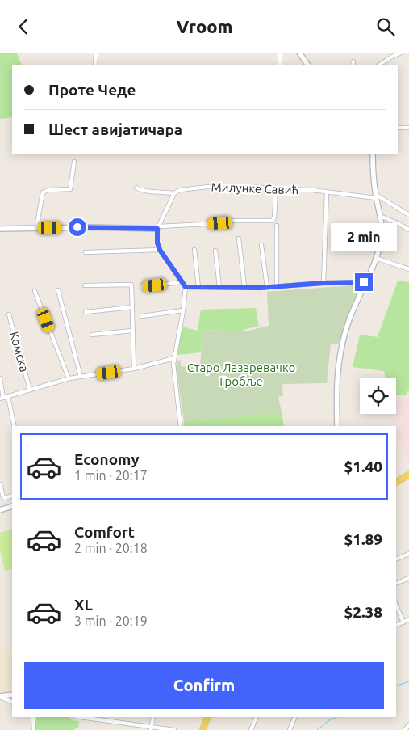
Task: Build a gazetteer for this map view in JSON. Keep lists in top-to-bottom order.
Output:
{
  "streets": {
    "street": ["Милунке Савић", "Комска"]
  },
  "parks": ["Старо Лазаревачко Гробље"],
  "page": {
    "header": "Vroom",
    "banner": ["Проте Чеде", "Шест авијатичара"],
    "bubble": "2 min",
    "list": [
      {
        "name": "Economy",
        "note": "1 min · 20:17",
        "value": "$1.40"
      },
      {
        "name": "Comfort",
        "note": "2 min · 20:18",
        "value": "$1.89"
      },
      {
        "name": "XL",
        "note": "3 min · 20:19",
        "value": "$2.38"
      }
    ],
    "buttons": "Confirm"
  }
}
